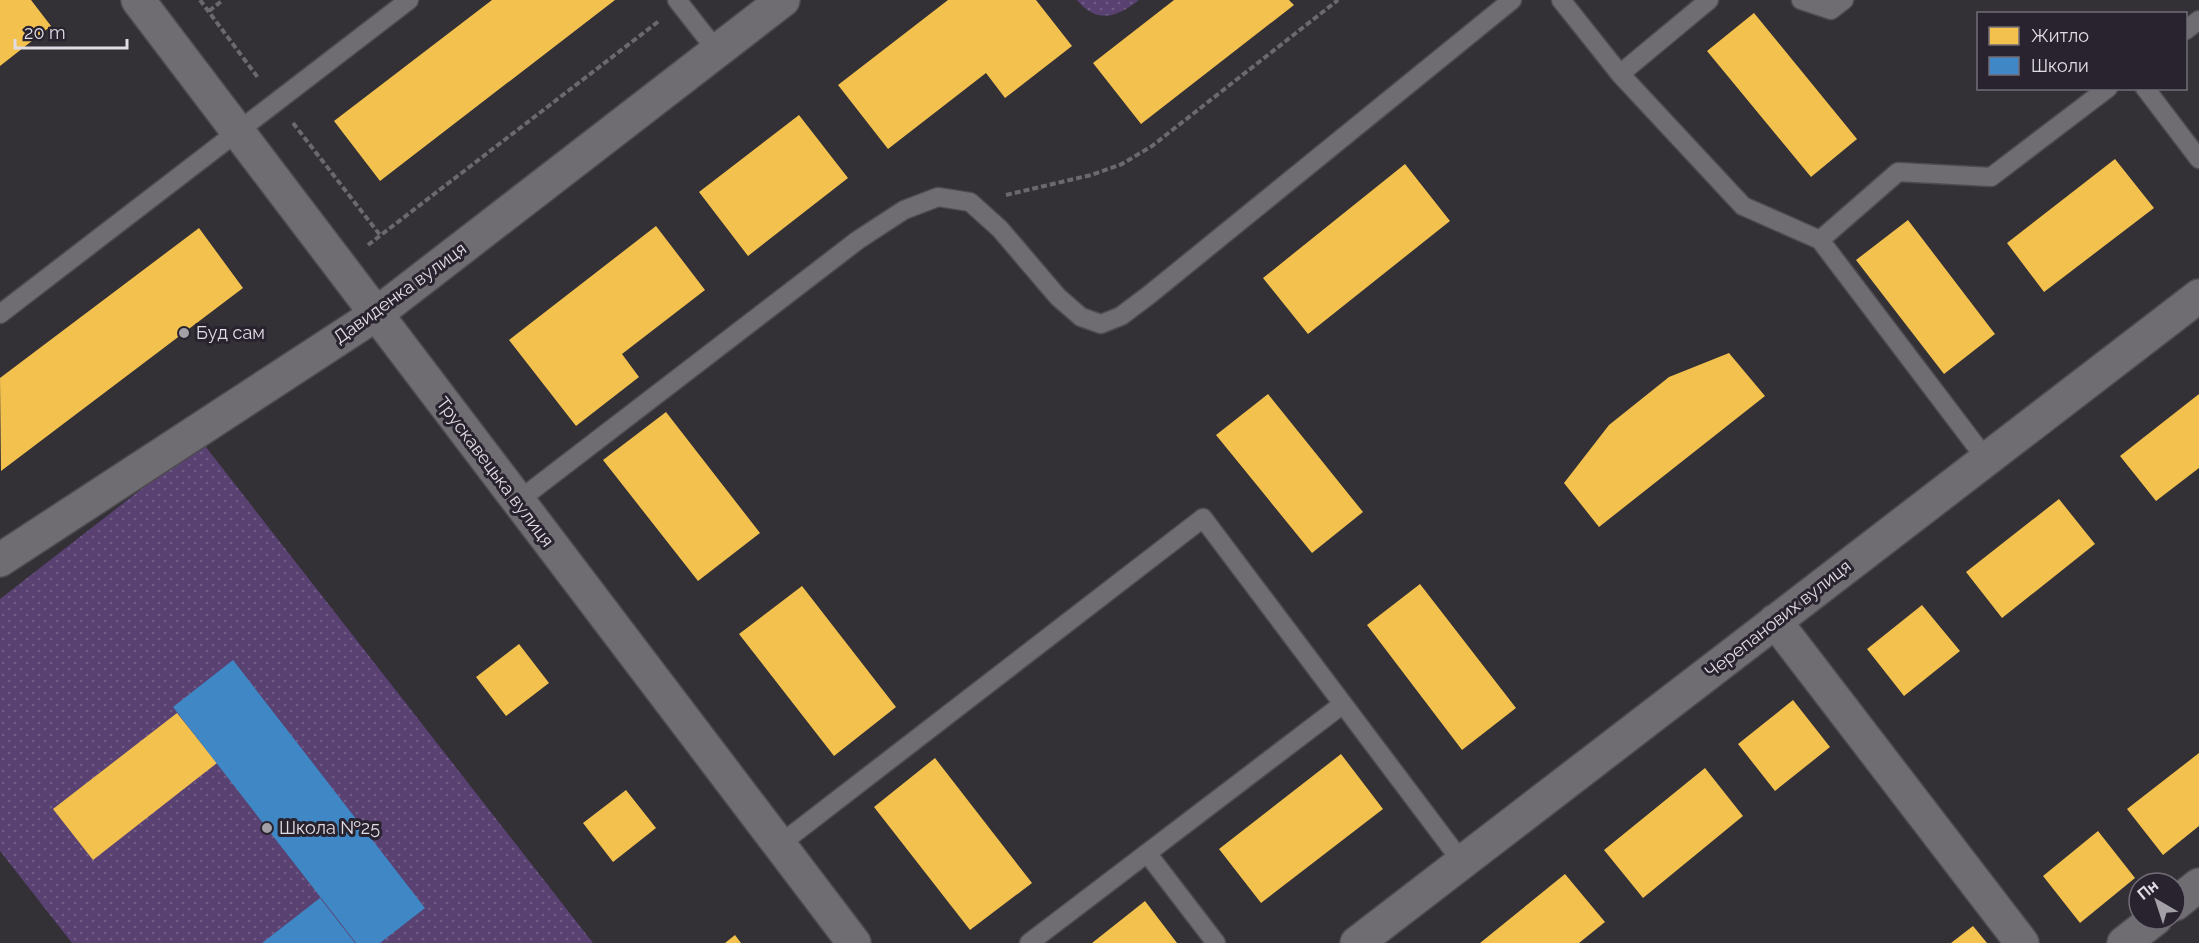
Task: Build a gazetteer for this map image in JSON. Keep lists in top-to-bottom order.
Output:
{
  "streets": {
    "street": ["Давиденка вулиця", "Трускавецька вулиця", "Черепанових вулиця"]
  },
  "crossings": [
    ["Давиденка вулиця", "Трускавецька вулиця"]
  ],
  "places": ["Буд сам", "Школа №25"],
  "legend": ["Житло", "Школи"],
  "scale_bar": "20 m",
  "north": "top left"
}
